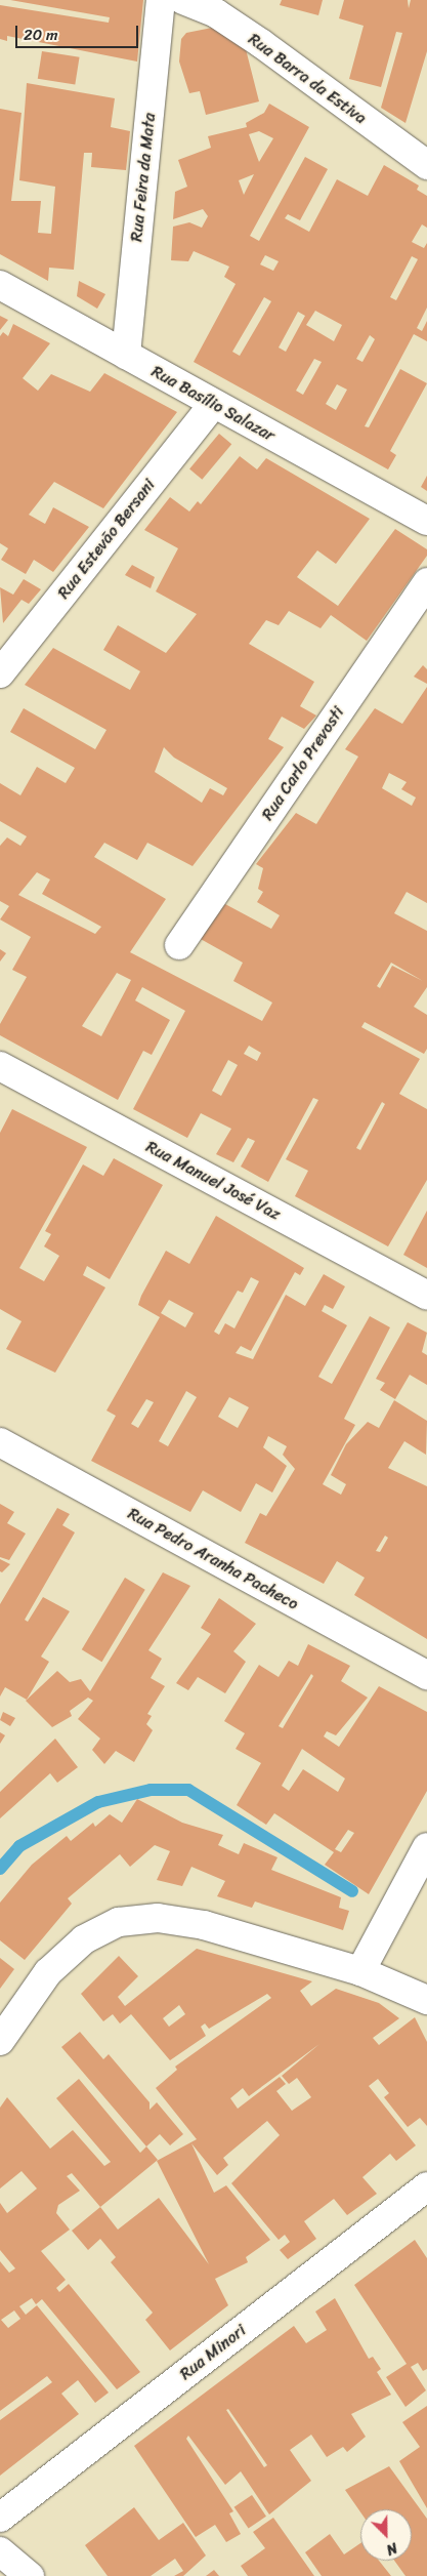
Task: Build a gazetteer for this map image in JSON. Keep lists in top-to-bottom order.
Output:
{
  "streets": {
    "street": [
      "Rua Barra da Estiva",
      "Rua Feira da Mata",
      "Rua Basílio Salazar",
      "Rua Estevão Bersani",
      "Rua Carlo Prevosti",
      "Rua Manuel José Vaz",
      "Rua Pedro Aranha Pacheco",
      "Rua Minori"
    ]
  },
  "crossings": [
    ["Rua Feira da Mata", "Rua Basílio Salazar"],
    ["Rua Basílio Salazar", "Rua Estevão Bersani"]
  ],
  "scale_bar": "20 m",
  "north": "bottom right"
}
